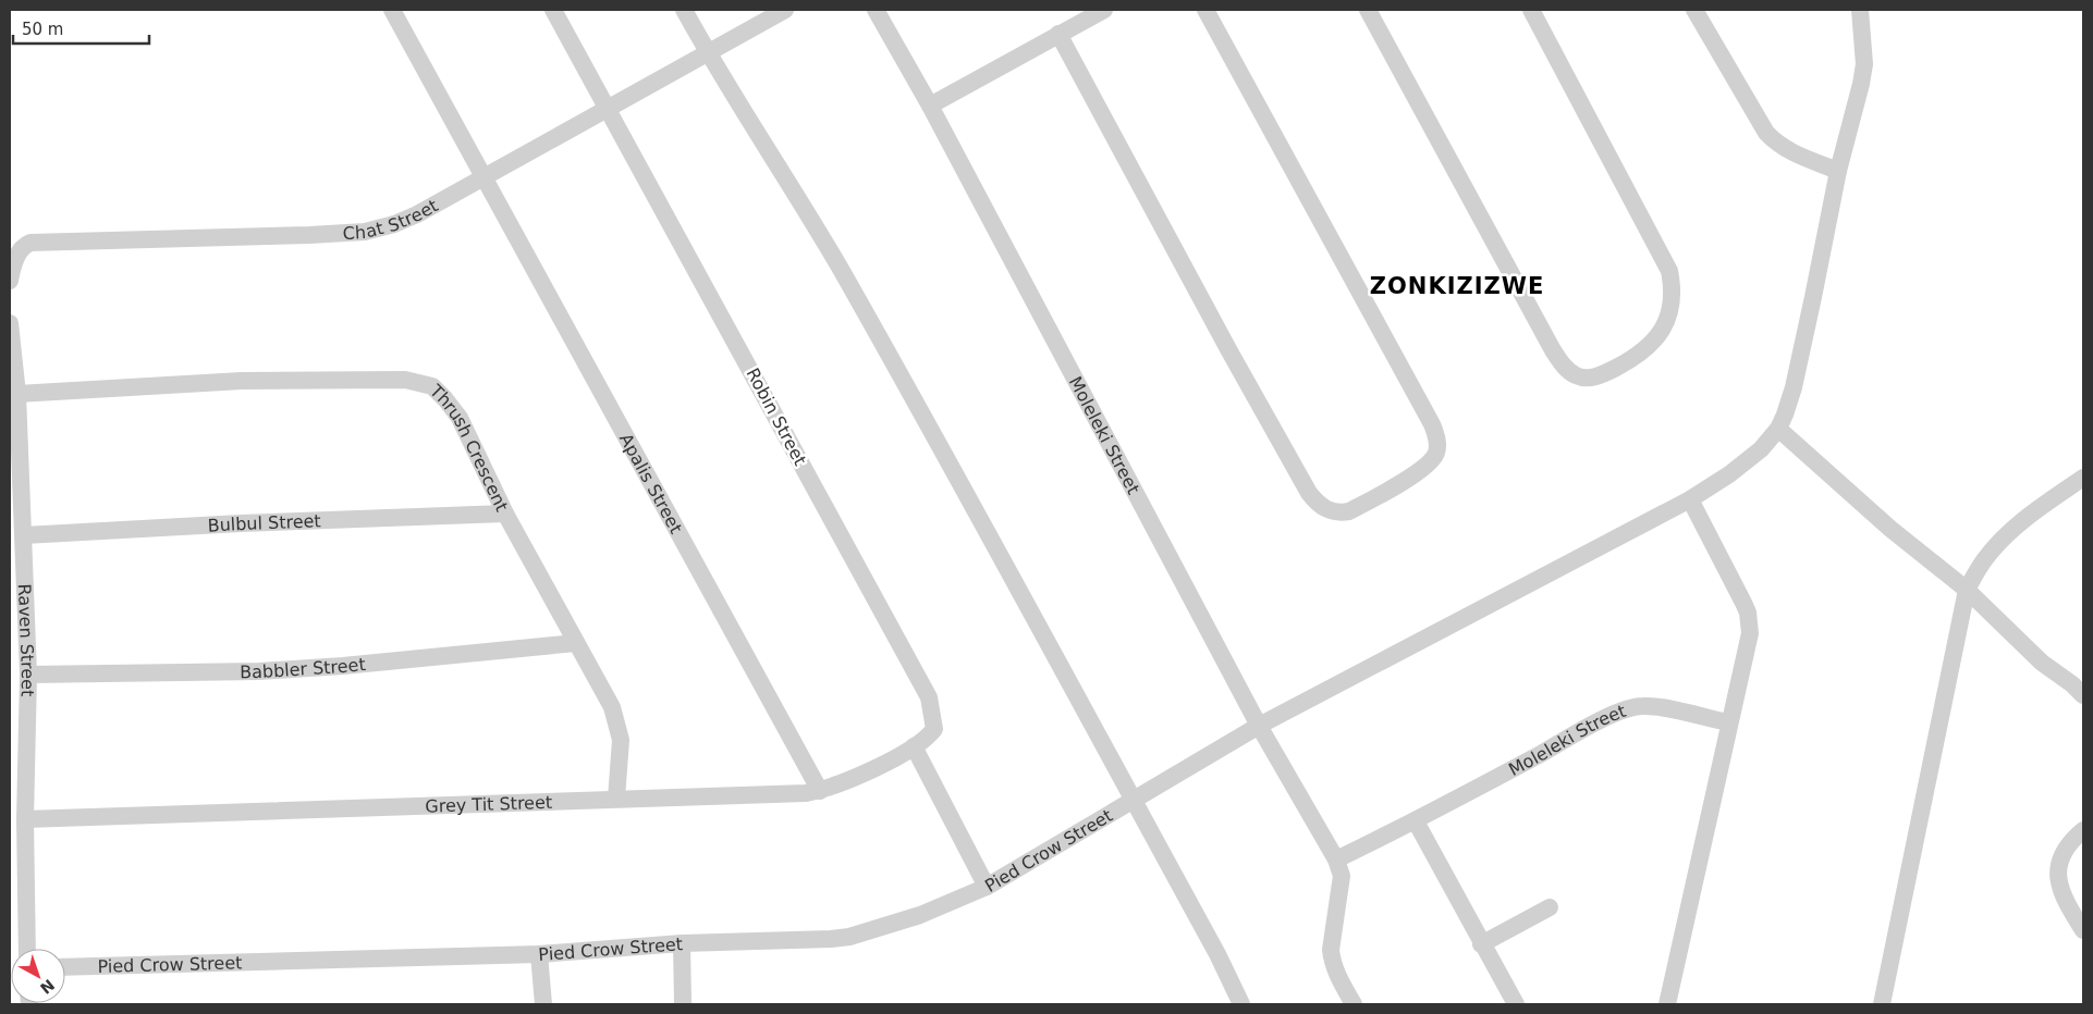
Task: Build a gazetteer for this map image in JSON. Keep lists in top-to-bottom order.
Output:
{
  "streets": {
    "street": [
      "Chat Street",
      "Robin Street",
      "Moleleki Street",
      "Thrush Crescent",
      "Apalis Street",
      "Bulbul Street",
      "Raven Street",
      "Babbler Street",
      "Grey Tit Street",
      "Pied Crow Street"
    ]
  },
  "crossings": [
    ["Chat Street", "Robin Street"],
    ["Chat Street", "Apalis Street"],
    ["Robin Street", "Grey Tit Street"],
    ["Moleleki Street", "Pied Crow Street"],
    ["Thrush Crescent", "Bulbul Street"],
    ["Thrush Crescent", "Raven Street"],
    ["Thrush Crescent", "Babbler Street"],
    ["Thrush Crescent", "Grey Tit Street"],
    ["Apalis Street", "Grey Tit Street"],
    ["Bulbul Street", "Raven Street"],
    ["Raven Street", "Babbler Street"],
    ["Raven Street", "Grey Tit Street"]
  ],
  "districts": ["ZONKIZIZWE"],
  "scale_bar": "50 m",
  "north": "bottom right"
}
